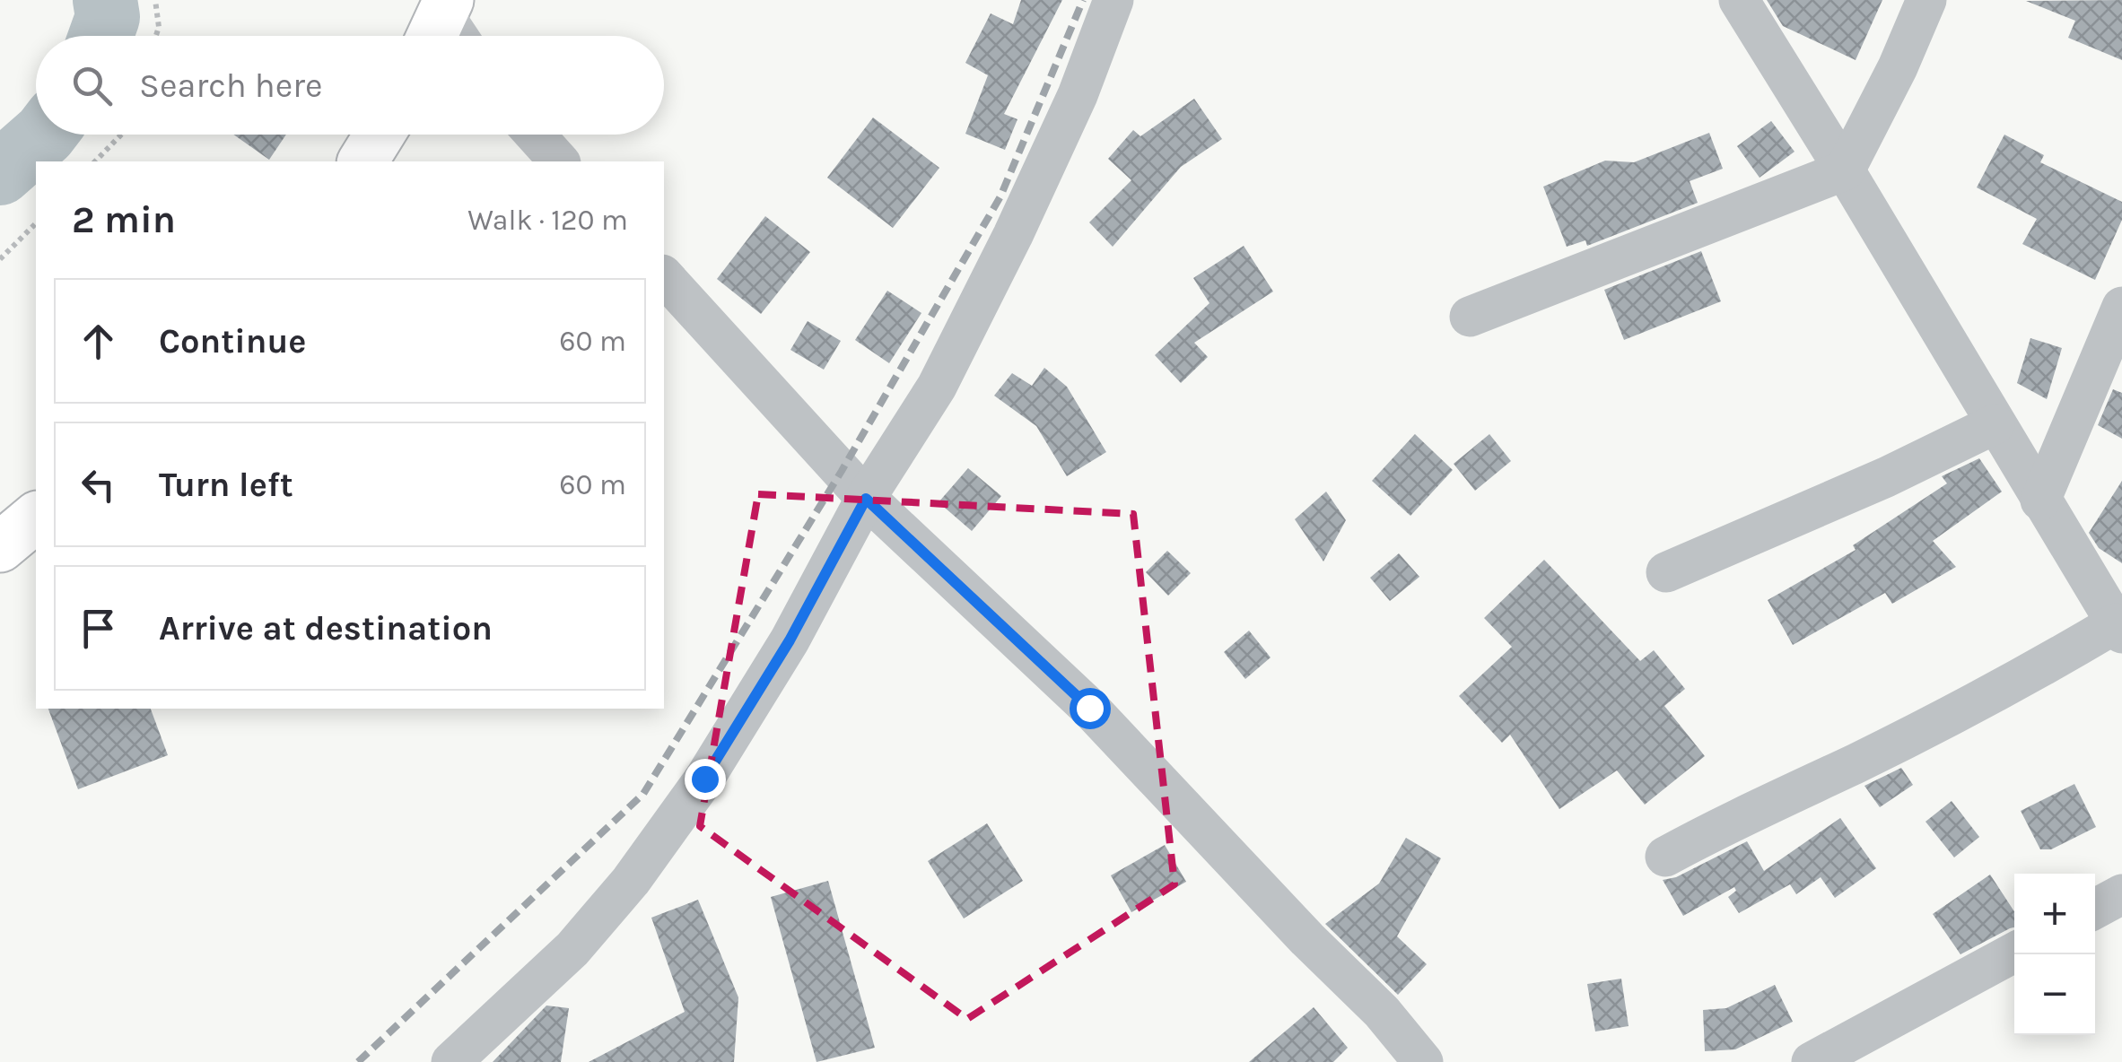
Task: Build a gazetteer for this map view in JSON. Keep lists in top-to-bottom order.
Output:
{
  "page": {
    "search": "Search here",
    "heading": ["2 min", "Walk · 120 m"],
    "list": [
      ["Continue", "60 m"],
      ["Turn left", "60 m"],
      "Arrive at destination"
    ],
    "map_buttons": ["+", "−"]
  }
}
